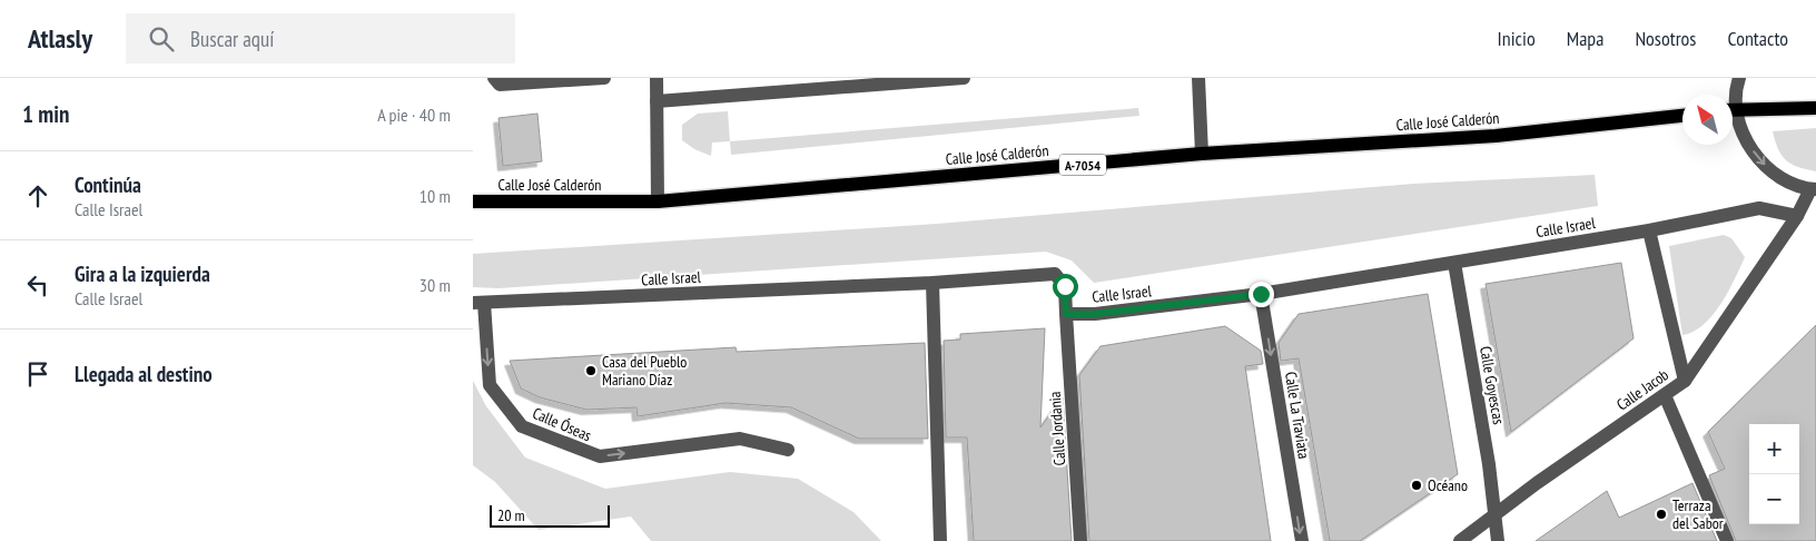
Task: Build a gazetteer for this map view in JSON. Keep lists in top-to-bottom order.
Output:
{
  "streets": {
    "main road": ["Calle José Calderón", "A-7054"],
    "street": [
      "Calle Israel",
      "Calle Goyescas",
      "Calle Jacob",
      "Calle La Traviata",
      "Calle Óseas",
      "Calle Jordania"
    ]
  },
  "crossings": [
    ["Calle Israel", "Calle Goyescas"],
    ["Calle Israel", "Calle Jacob"],
    ["Calle Israel", "Calle La Traviata"],
    ["Calle Israel", "Calle Óseas"],
    ["Calle Israel", "Calle Jordania"],
    ["Calle Goyescas", "Calle Jacob"]
  ],
  "one_way": ["Calle La Traviata", "Calle Óseas"],
  "places": ["Casa del Pueblo Mariano Díaz", "Océano", "Terraza del Sabor"],
  "scale_bar": "20 m",
  "north": "top left",
  "page": {
    "header": "Atlasly",
    "search": "Buscar aquí",
    "nav": [
      "Inicio",
      "Mapa",
      "Nosotros",
      "Contacto"
    ],
    "heading": ["1 min", "A pie · 40 m"],
    "list": [
      ["Continúa", "Calle Israel", "10 m"],
      ["Gira a la izquierda", "Calle Israel", "30 m"],
      "Llegada al destino"
    ],
    "map_buttons": ["+", "−"],
    "scale": "20 m"
  }
}
